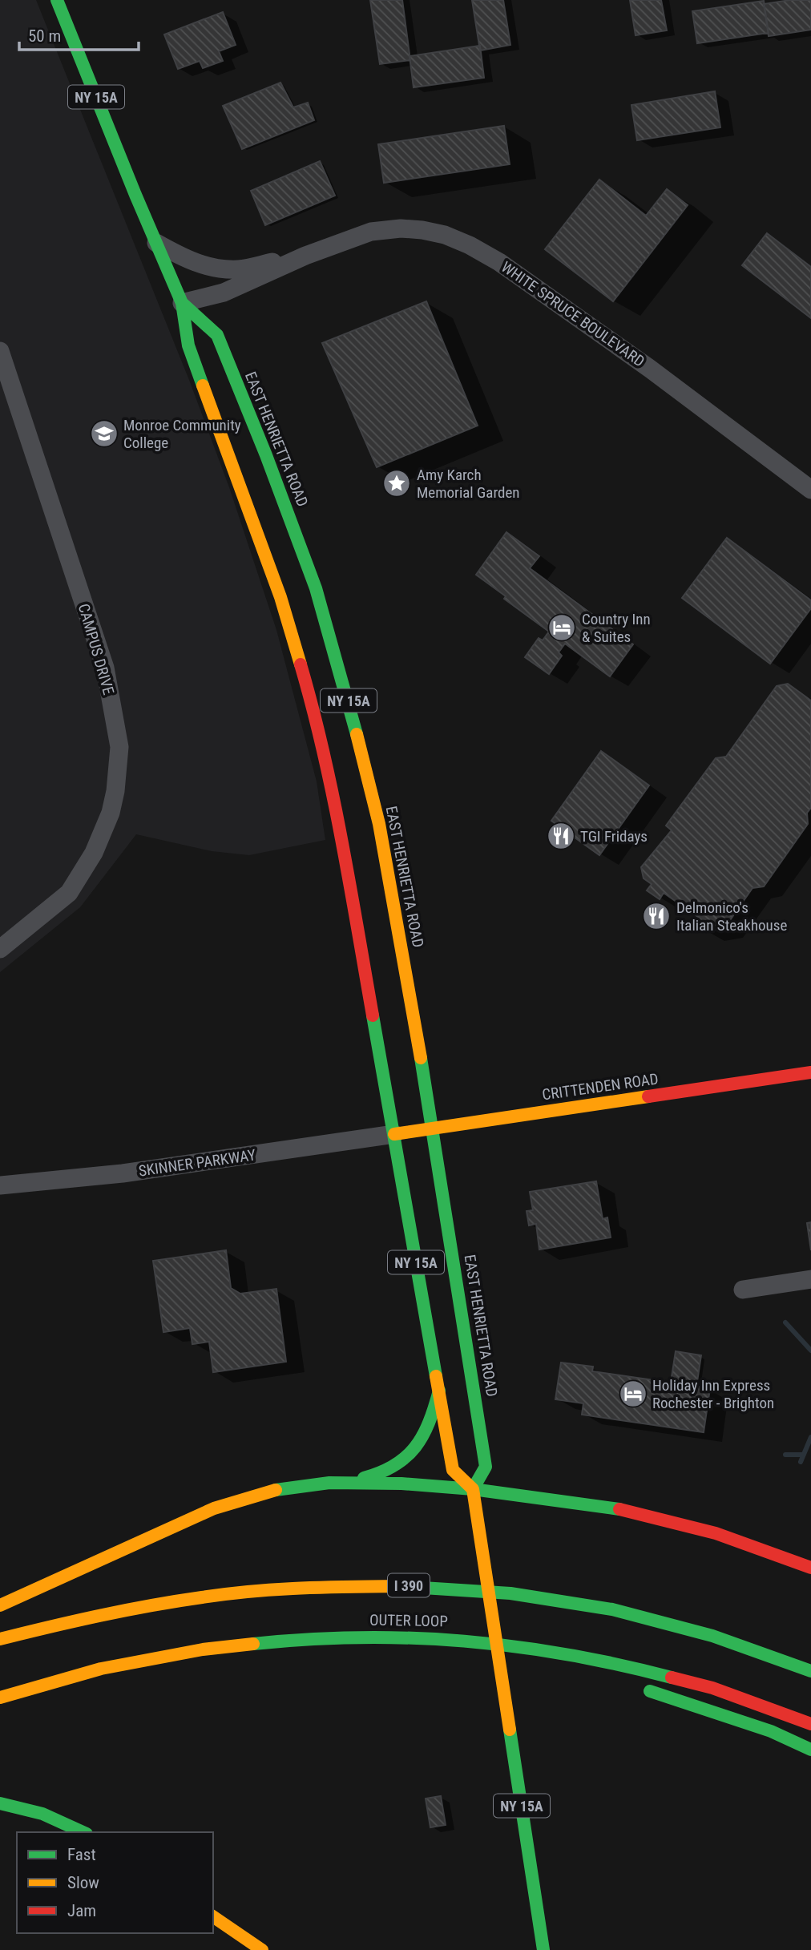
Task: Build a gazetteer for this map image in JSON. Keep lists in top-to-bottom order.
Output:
{
  "streets": {
    "main road": [
      "NY 15A",
      "EAST HENRIETTA ROAD",
      "CRITTENDEN ROAD",
      "I 390",
      "OUTER LOOP"
    ],
    "street": ["WHITE SPRUCE BOULEVARD", "CAMPUS DRIVE", "SKINNER PARKWAY"]
  },
  "crossings": [
    ["NY 15A", "EAST HENRIETTA ROAD"],
    ["WHITE SPRUCE BOULEVARD", "EAST HENRIETTA ROAD"],
    ["EAST HENRIETTA ROAD", "CRITTENDEN ROAD"],
    ["EAST HENRIETTA ROAD", "SKINNER PARKWAY"],
    ["CRITTENDEN ROAD", "SKINNER PARKWAY"]
  ],
  "places": {
    "school or university": ["Monroe Community College"],
    "place": ["Amy Karch Memorial Garden"],
    "hotel": ["Country Inn & Suites", "Holiday Inn Express Rochester - Brighton"],
    "restaurant": ["TGI Fridays", "Delmonico's Italian Steakhouse"]
  },
  "legend": ["Fast", "Slow", "Jam"],
  "scale_bar": "50 m"
}
